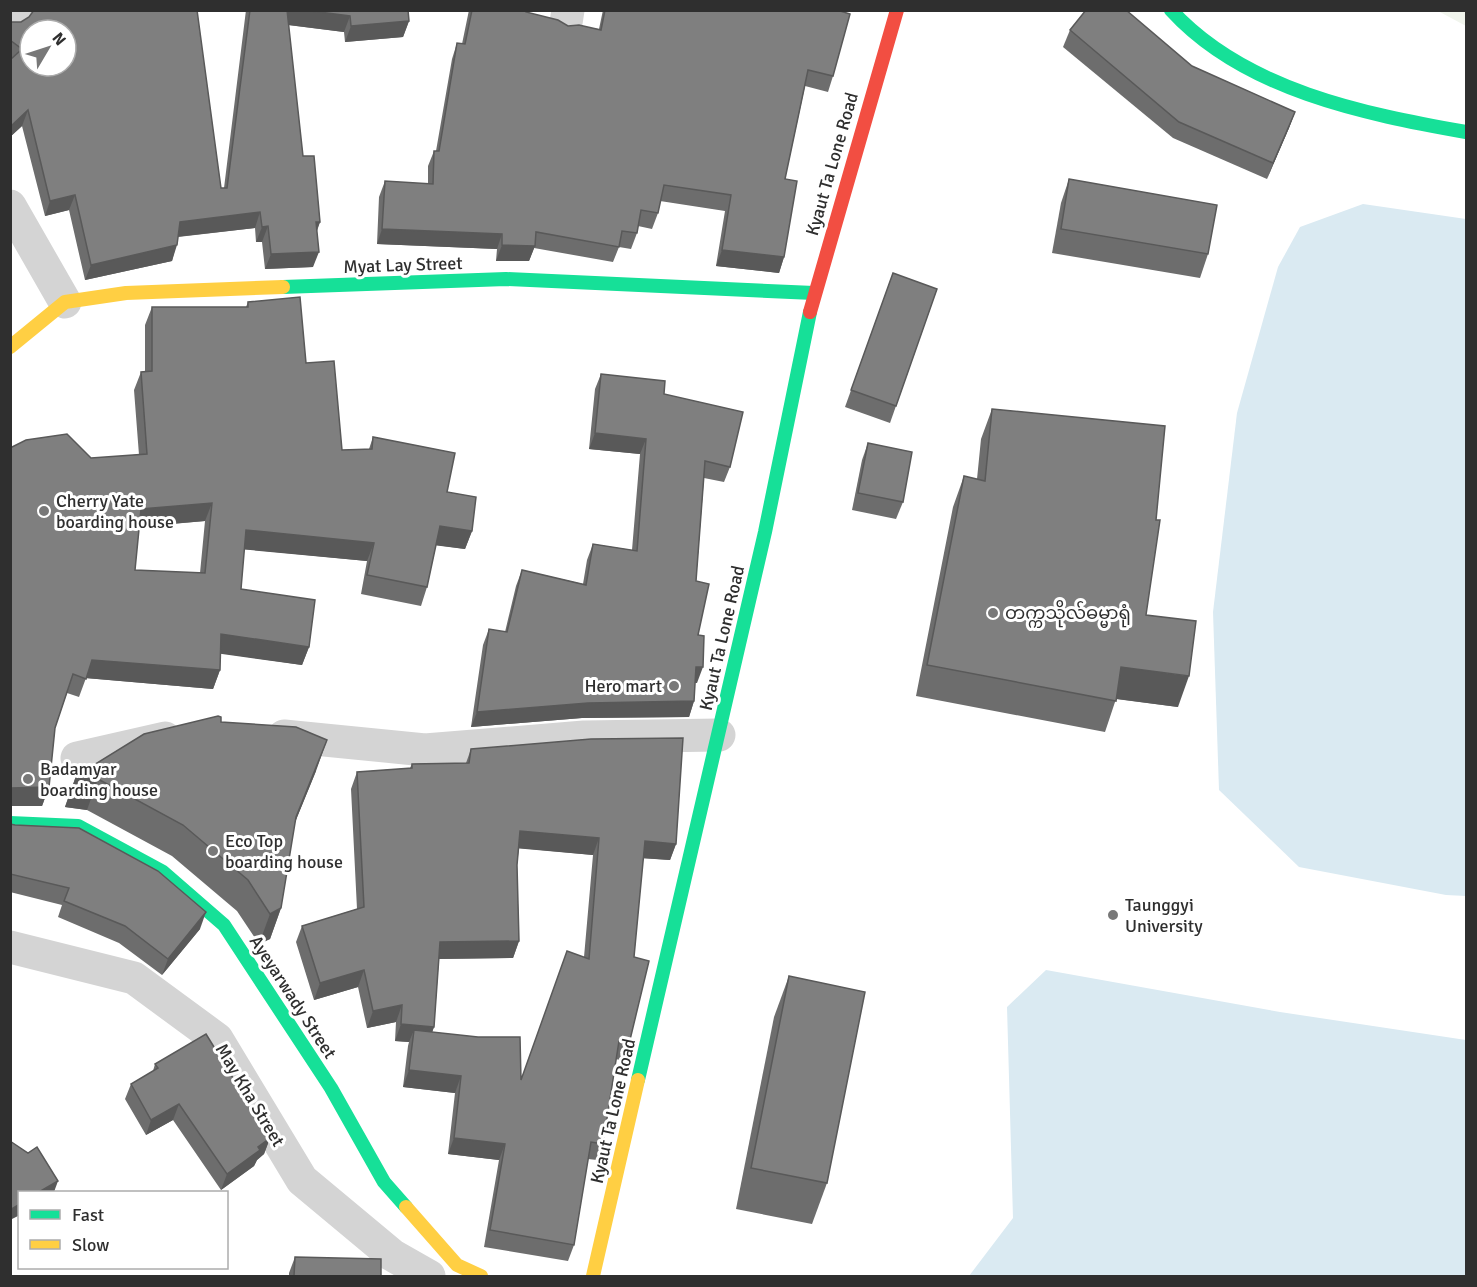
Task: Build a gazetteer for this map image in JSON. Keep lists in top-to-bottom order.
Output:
{
  "streets": {
    "street": [
      "Kyaut Ta Lone Road",
      "Myat Lay Street",
      "Ayeyarwady Street",
      "May Kha Street"
    ]
  },
  "crossings": [
    ["Kyaut Ta Lone Road", "Myat Lay Street"]
  ],
  "places": [
    "Cherry Yate boarding house",
    "တက္ကသိုလ်ဓမ္မာရုံ",
    "Hero mart",
    "Badamyar boarding house",
    "Eco Top boarding house",
    "Taunggyi University"
  ],
  "legend": ["Fast", "Slow"],
  "north": "top right"
}
